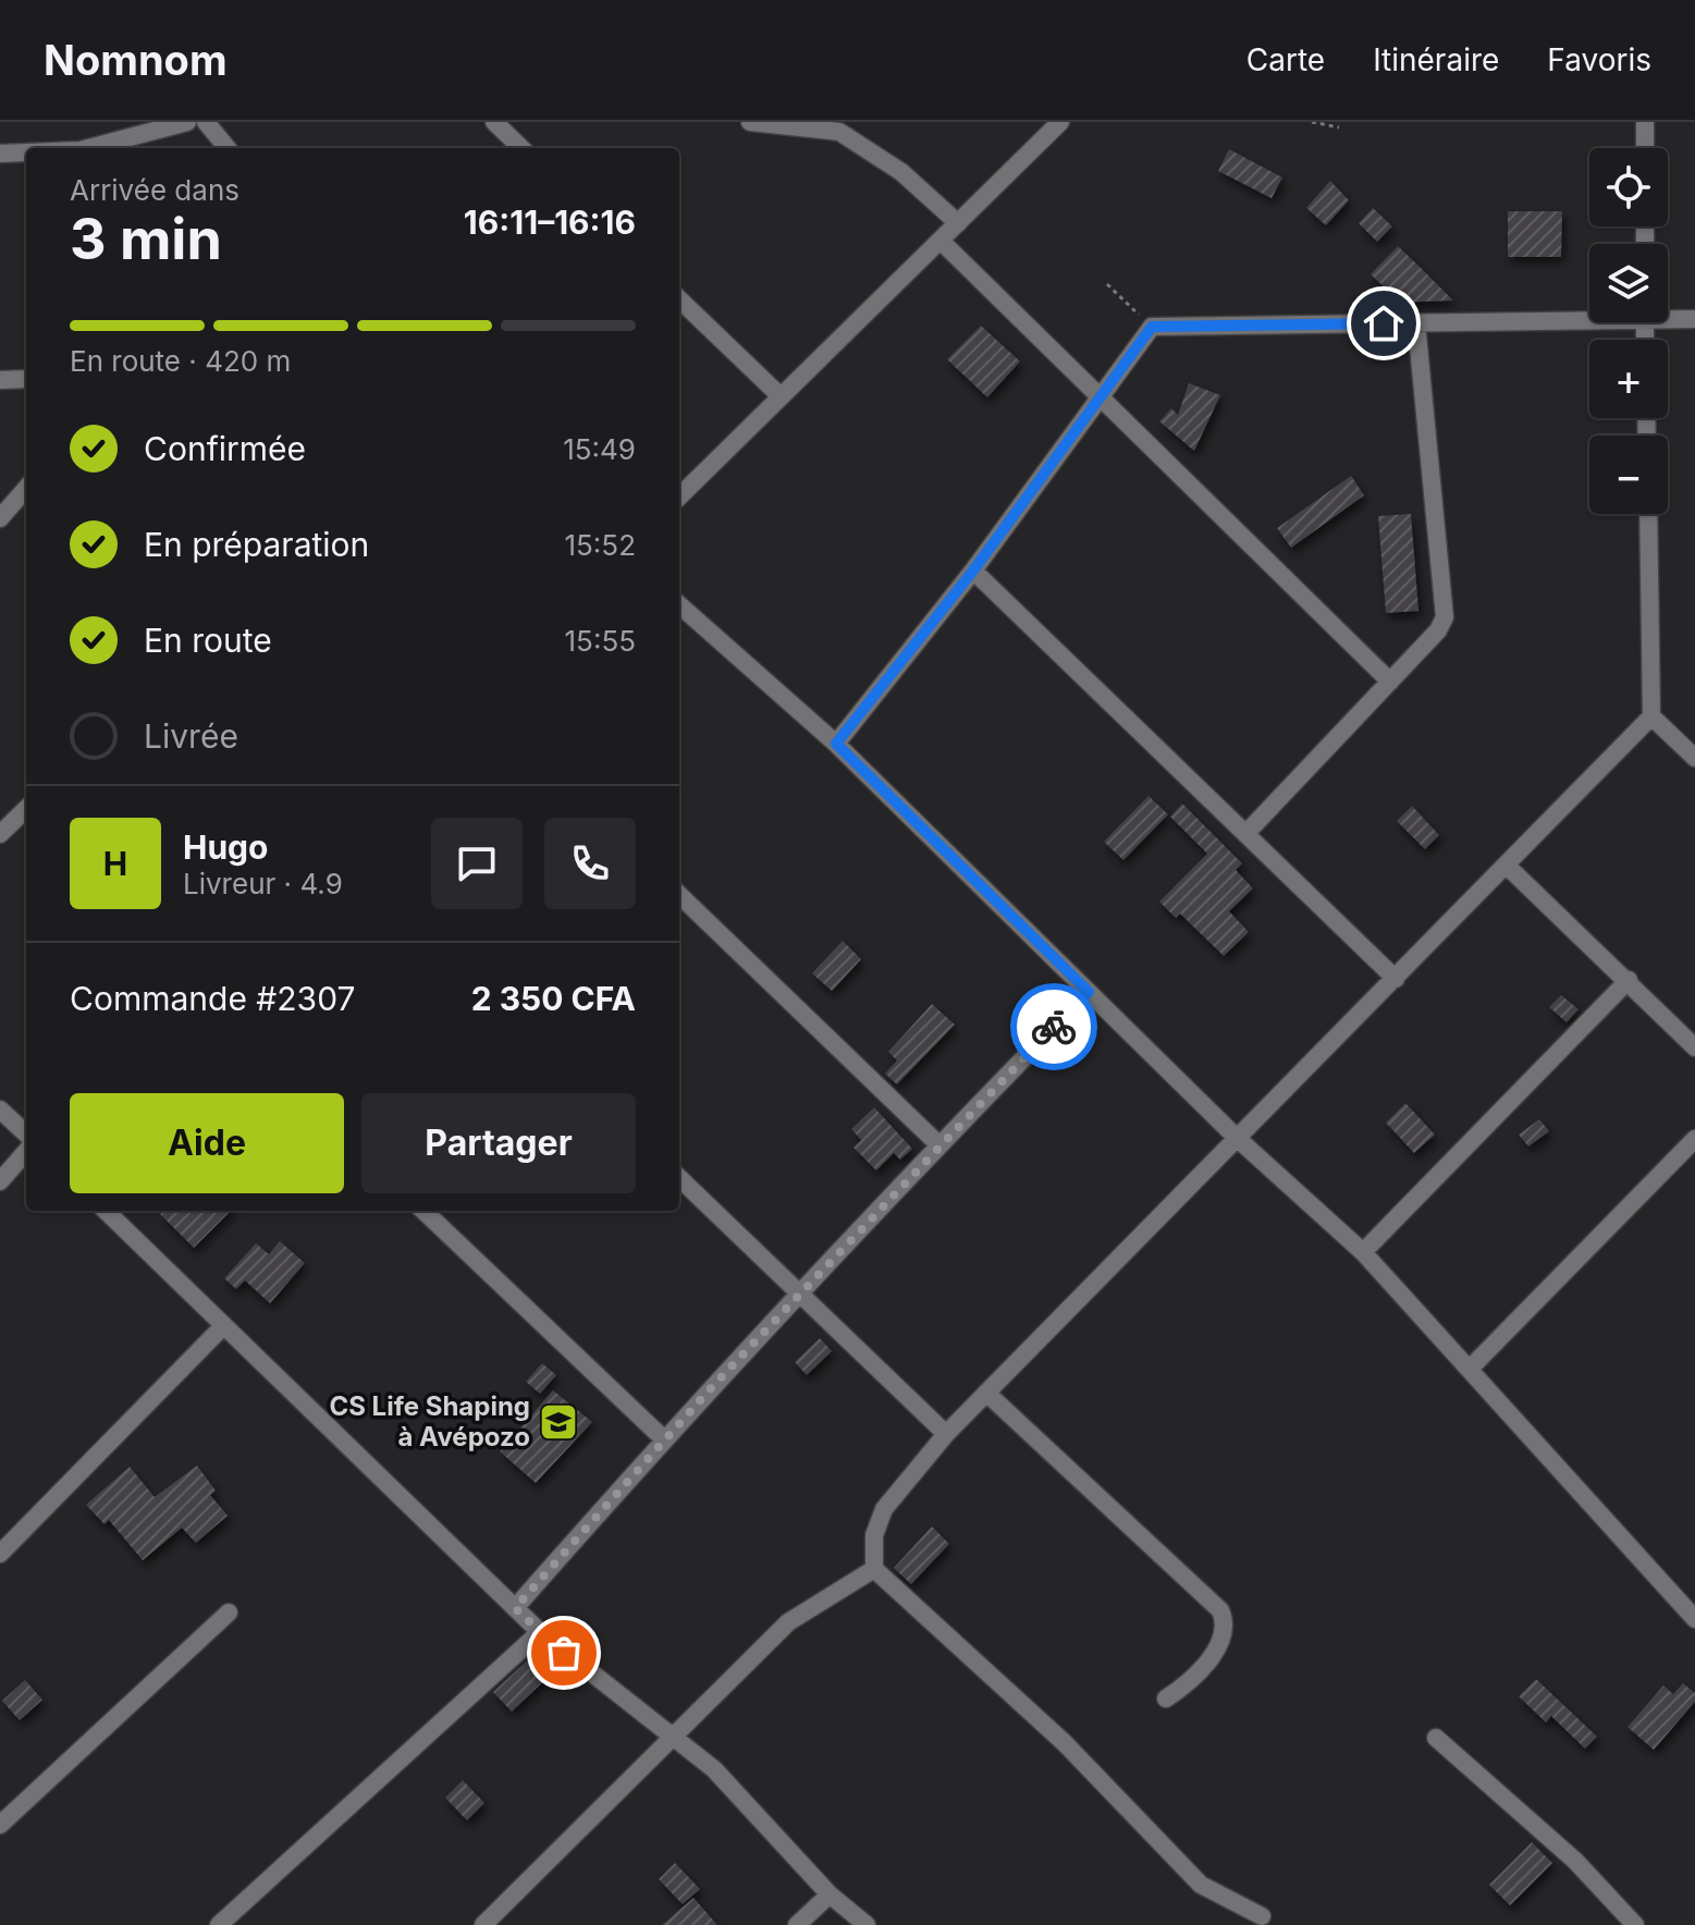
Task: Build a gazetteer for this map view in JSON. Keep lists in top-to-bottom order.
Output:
{
  "places": {
    "school or university": ["CS Life Shaping à Avépozo"]
  },
  "page": {
    "header": "Nomnom",
    "nav": ["Carte", "Itinéraire", "Favoris"],
    "map_buttons": ["+", "−"],
    "heading": ["3 min", "Arrivée dans", "16:11–16:16"],
    "panel": [
      "Hugo",
      "Livreur · 4.9",
      "Commande #2307",
      "2 350 CFA"
    ],
    "bar": "En route · 420 m",
    "list": [
      ["Confirmée", "15:49"],
      ["En préparation", "15:52"],
      ["En route", "15:55"],
      "Livrée"
    ],
    "round": "H",
    "buttons": ["Aide", "Partager"]
  }
}
